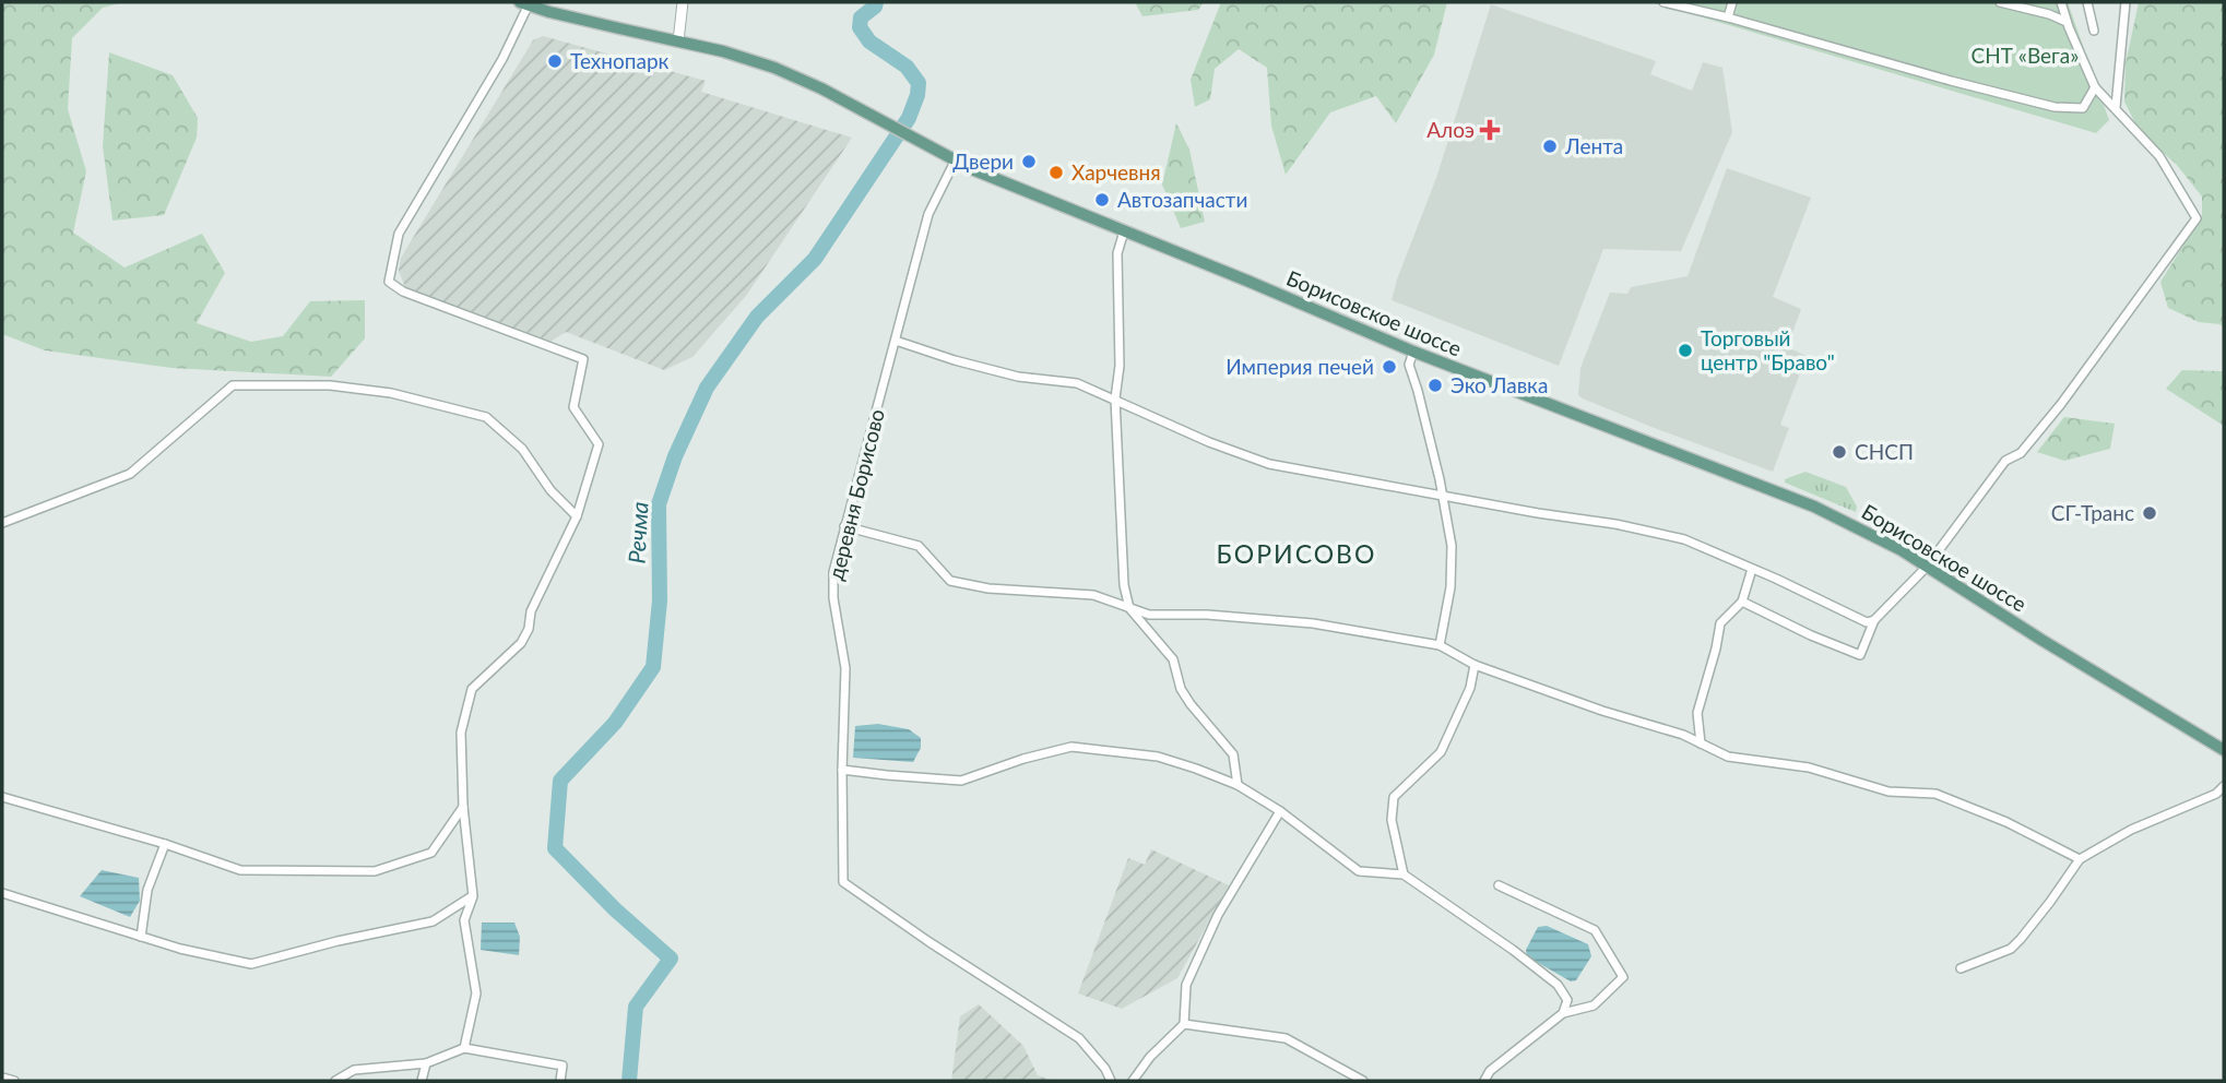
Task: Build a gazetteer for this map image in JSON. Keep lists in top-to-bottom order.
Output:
{
  "streets": {
    "main road": ["Борисовское шоссе"],
    "street": ["деревня Борисово"]
  },
  "crossings": [
    ["Борисовское шоссе", "деревня Борисово"]
  ],
  "districts": ["БОРИСОВО"],
  "water": ["Речма"],
  "parks": ["СНТ «Вега»"],
  "places": {
    "other": [
      "Технопарк",
      "Лента",
      "Двери",
      "Харчевня",
      "Автозапчасти",
      "Торговый центр \"Браво\"",
      "Империя печей",
      "Эко Лавка",
      "СНСП",
      "СГ-Транс"
    ],
    "health": ["Алоэ"]
  }
}
